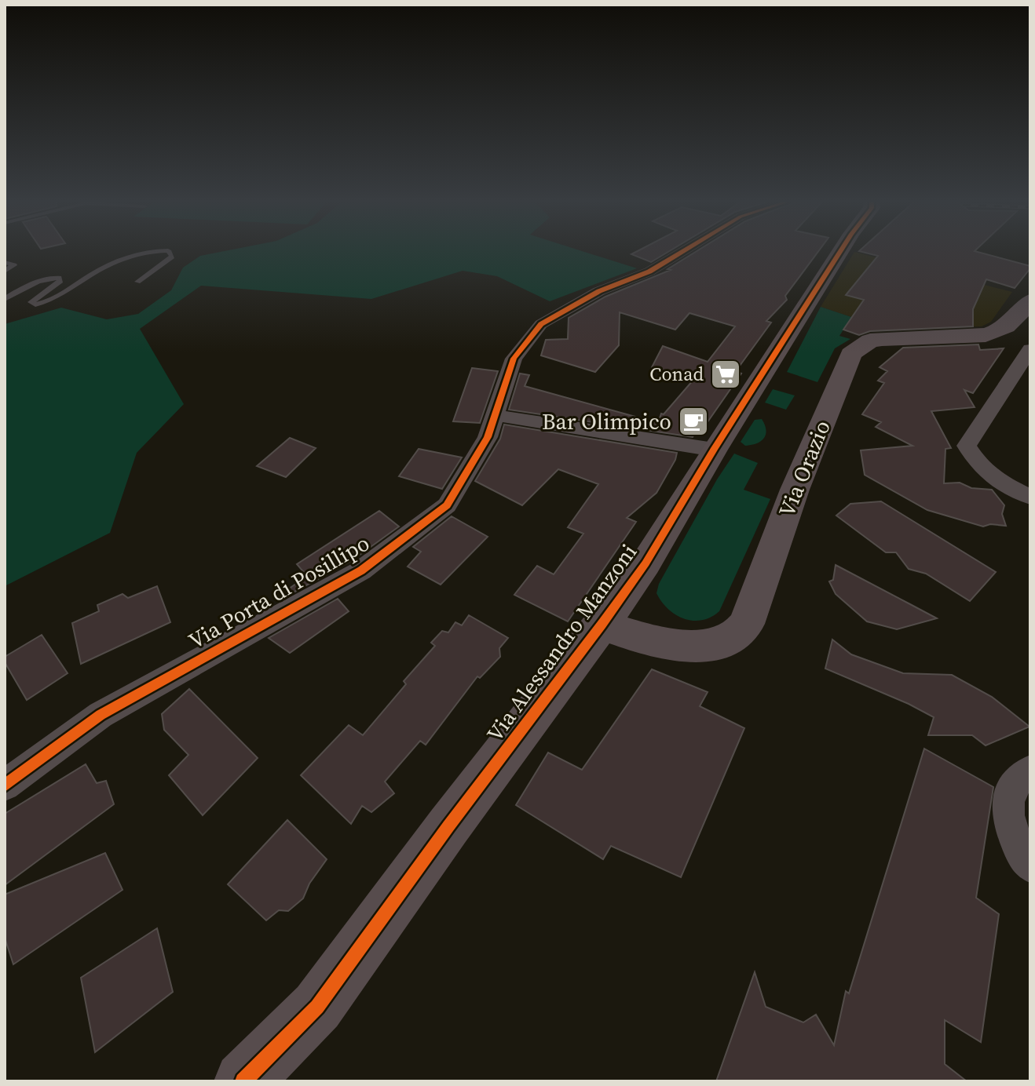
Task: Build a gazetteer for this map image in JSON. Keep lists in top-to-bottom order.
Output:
{
  "streets": {
    "street": ["Via Orazio", "Via Porta di Posillipo", "Via Alessandro Manzoni"]
  },
  "crossings": [
    ["Via Orazio", "Via Alessandro Manzoni"]
  ],
  "places": {
    "supermarket": ["Conad"],
    "cafe": ["Bar Olimpico"]
  }
}
